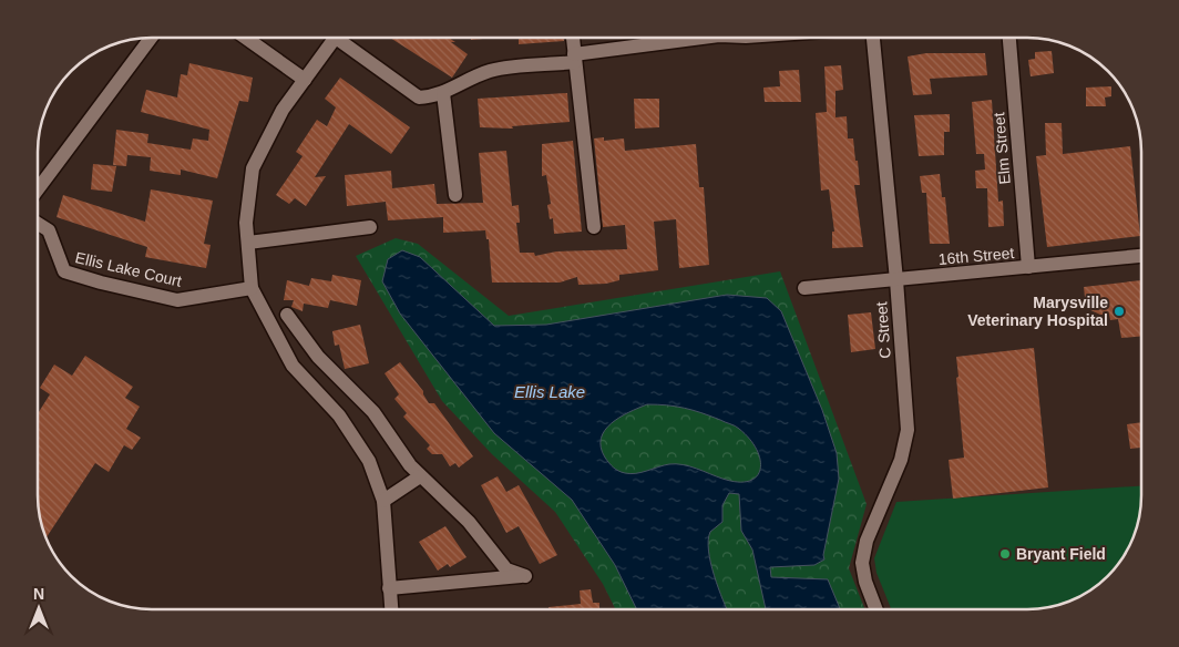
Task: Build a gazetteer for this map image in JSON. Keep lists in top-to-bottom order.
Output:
{
  "streets": {
    "street": [
      "Elm Street",
      "16th Street",
      "Ellis Lake Court",
      "C Street"
    ]
  },
  "crossings": [
    ["Elm Street", "16th Street"],
    ["16th Street", "C Street"]
  ],
  "water": ["Ellis Lake"],
  "places": ["Marysville Veterinary Hospital", "Bryant Field"],
  "north": "top"
}
